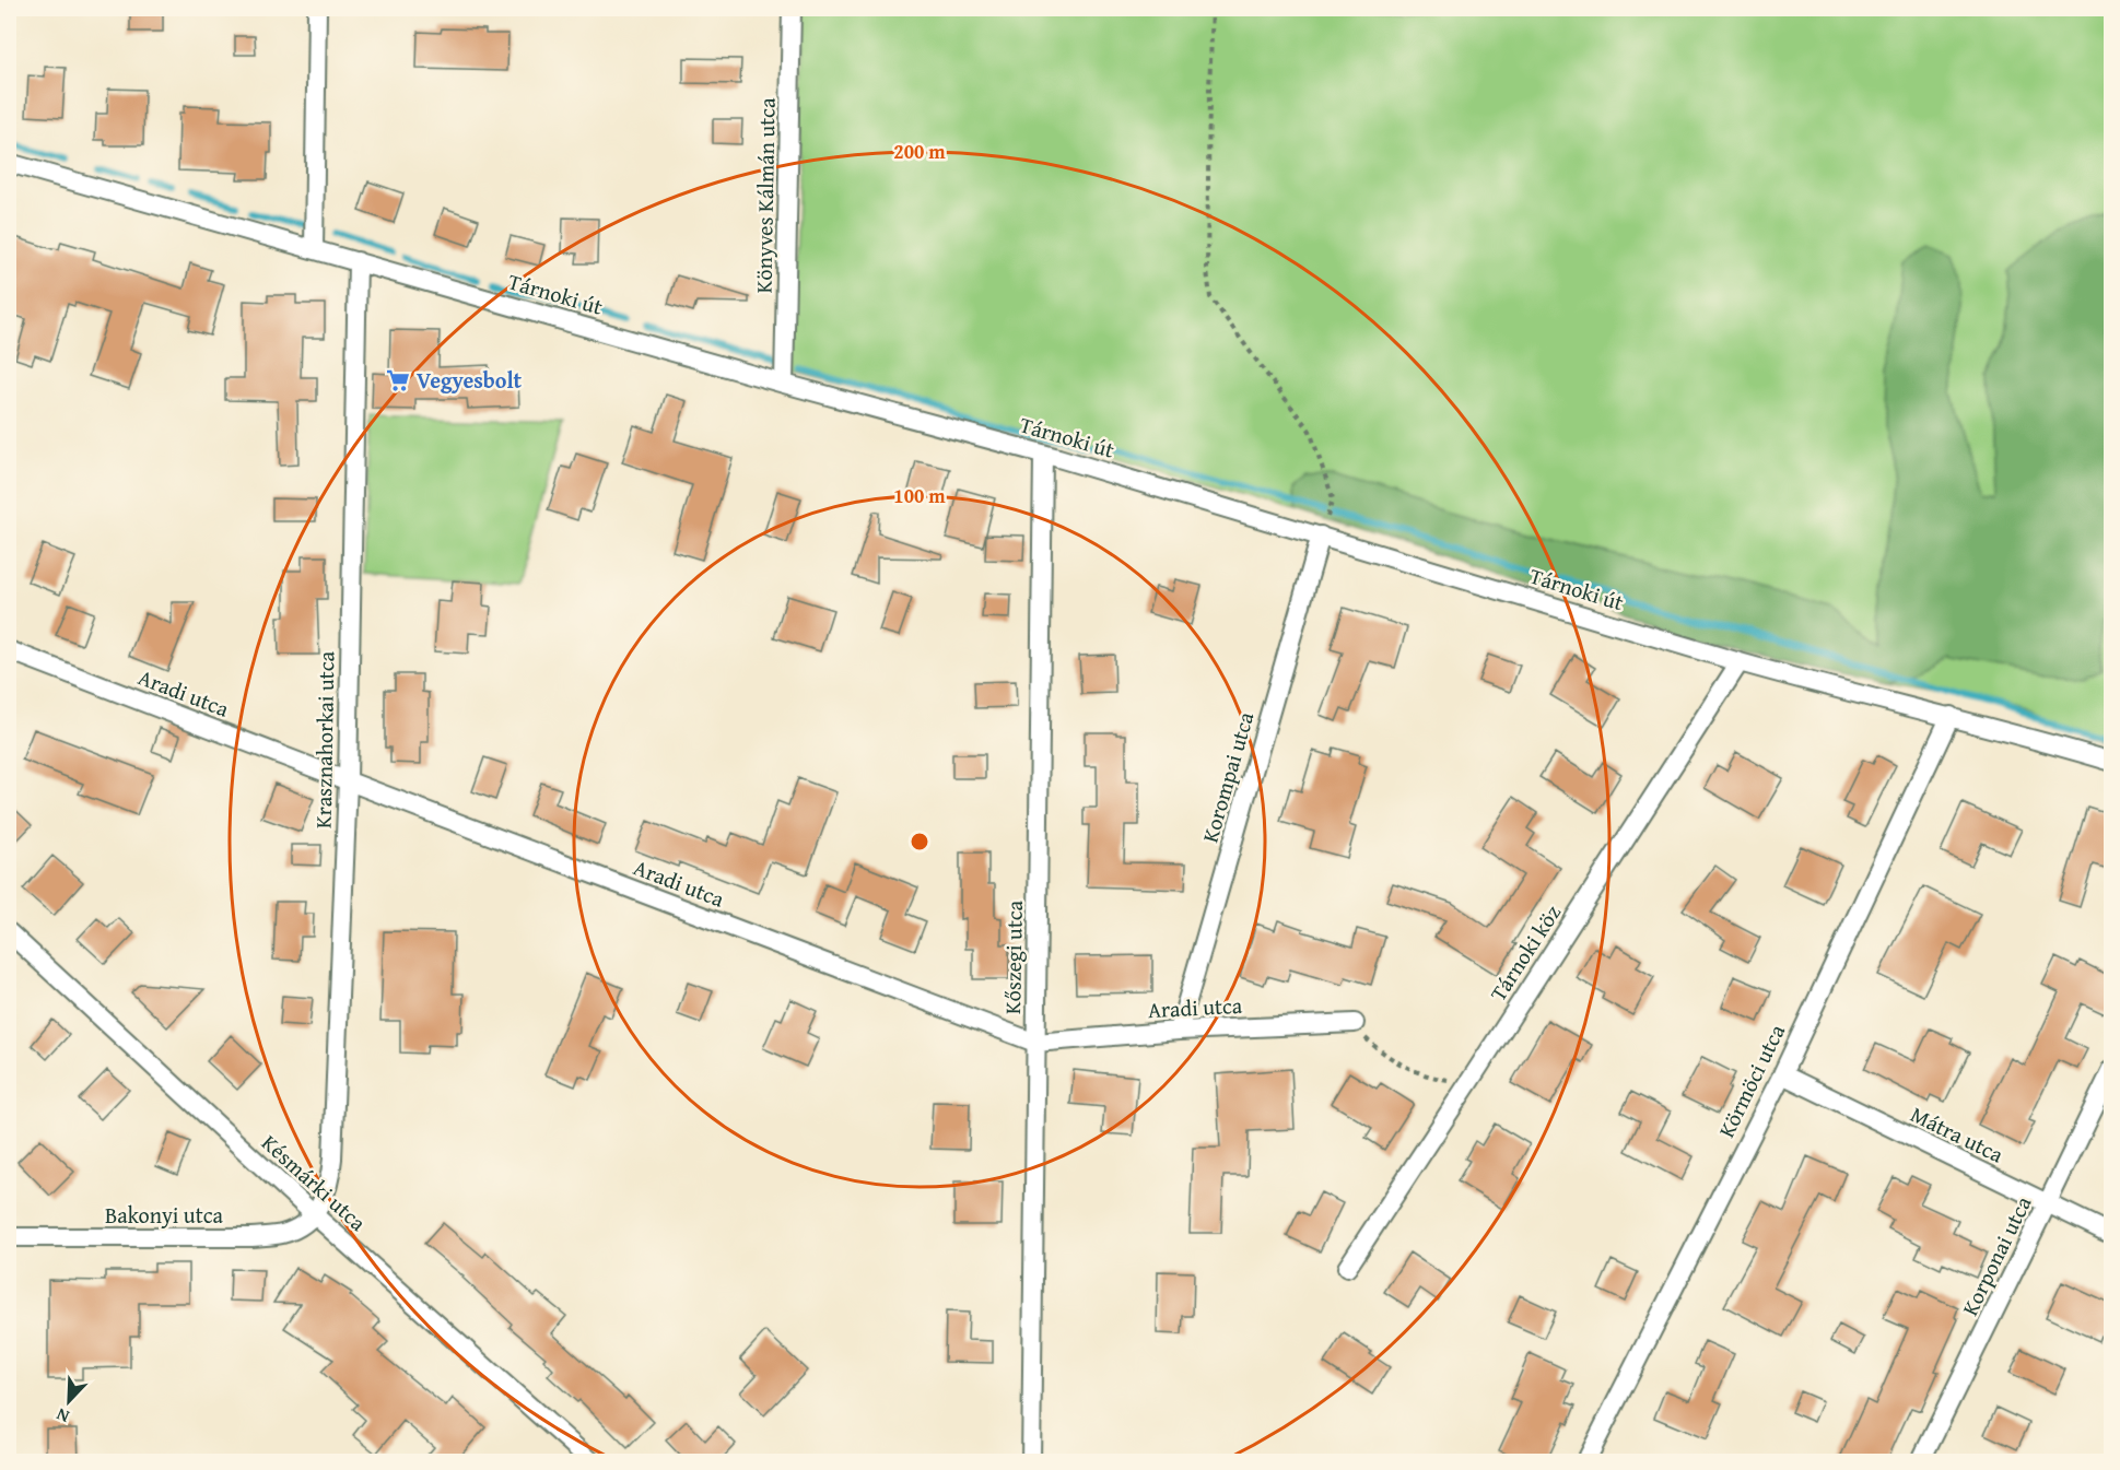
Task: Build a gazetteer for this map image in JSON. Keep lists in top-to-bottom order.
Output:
{
  "streets": {
    "street": [
      "Könyves Kálmán utca",
      "Tárnoki út",
      "Aradi utca",
      "Krasznahorkai utca",
      "Korompai utca",
      "Tárnoki köz",
      "Kőszegi utca",
      "Körmöci utca",
      "Mátra utca",
      "Késmárki utca",
      "Bakonyi utca",
      "Korponai utca"
    ]
  },
  "crossings": [
    ["Könyves Kálmán utca", "Tárnoki út"],
    ["Tárnoki út", "Krasznahorkai utca"],
    ["Tárnoki út", "Korompai utca"],
    ["Tárnoki út", "Tárnoki köz"],
    ["Tárnoki út", "Kőszegi utca"],
    ["Tárnoki út", "Körmöci utca"],
    ["Aradi utca", "Krasznahorkai utca"],
    ["Aradi utca", "Korompai utca"],
    ["Aradi utca", "Kőszegi utca"],
    ["Krasznahorkai utca", "Késmárki utca"],
    ["Krasznahorkai utca", "Bakonyi utca"],
    ["Körmöci utca", "Mátra utca"],
    ["Mátra utca", "Korponai utca"],
    ["Késmárki utca", "Bakonyi utca"]
  ],
  "places": {
    "supermarket": ["Vegyesbolt"]
  },
  "north": "bottom left",
  "rings": ["200 m", "100 m"]
}
